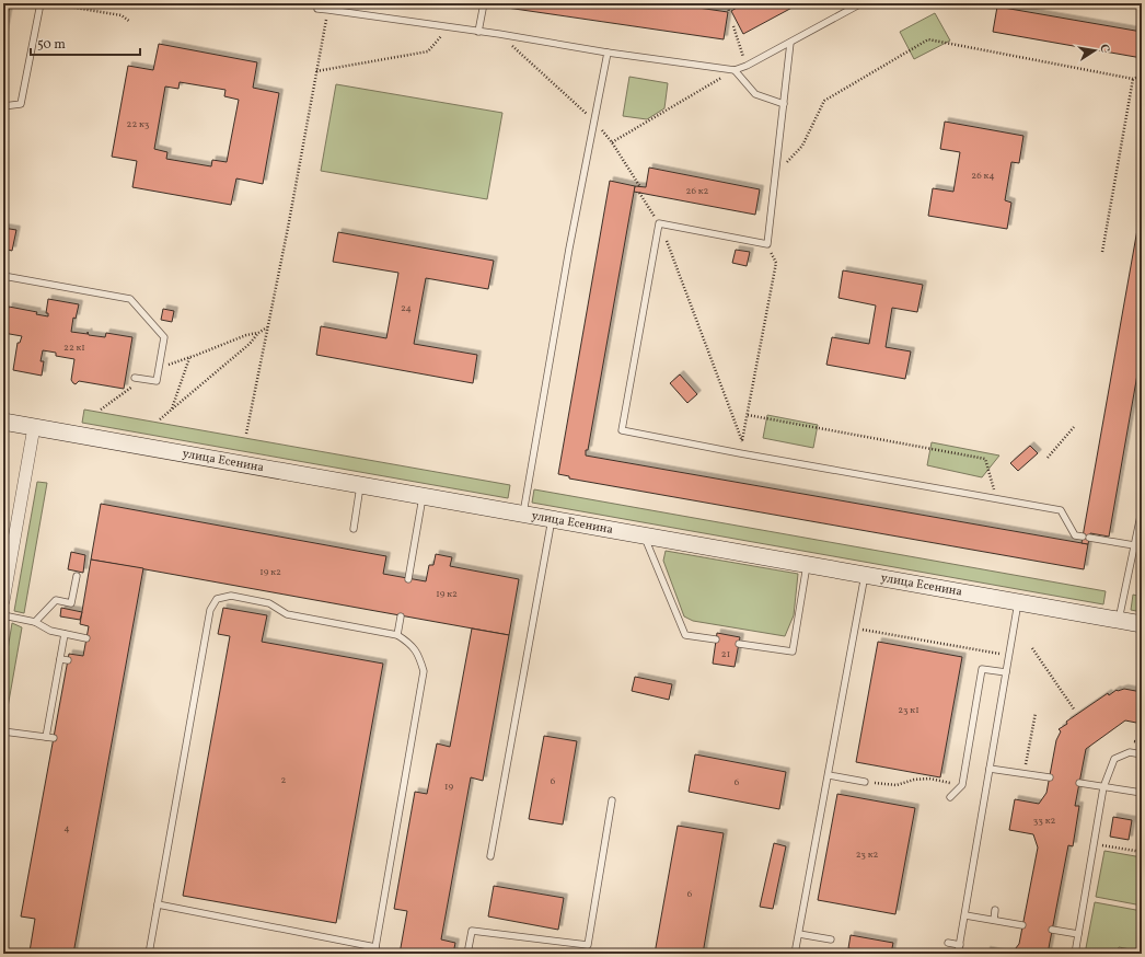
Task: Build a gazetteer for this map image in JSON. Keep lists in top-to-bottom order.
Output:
{
  "streets": {
    "street": ["улица Есенина"]
  },
  "house_numbers": [
    "22 к3",
    "26 к4",
    "26 к2",
    "24",
    "22 к1",
    "19 к2",
    "19 к2",
    "21",
    "23 к1",
    "2",
    "6",
    "6",
    "19",
    "33 к2",
    "4",
    "23 к2",
    "6"
  ],
  "scale_bar": "50 m",
  "north": "right"
}
